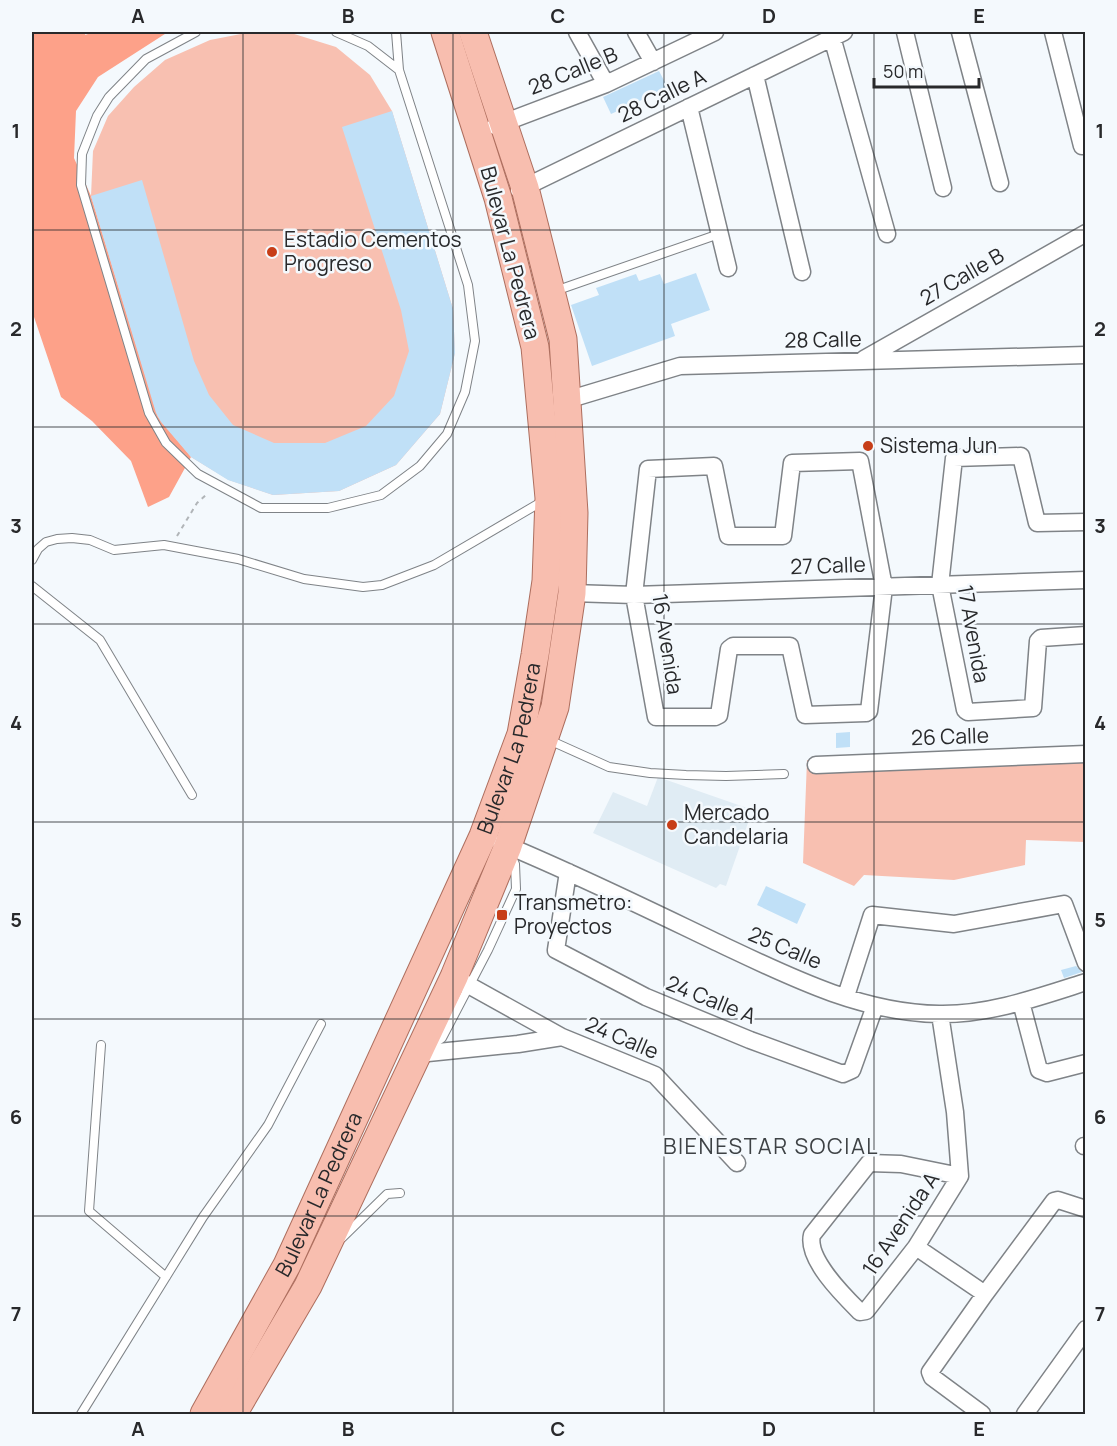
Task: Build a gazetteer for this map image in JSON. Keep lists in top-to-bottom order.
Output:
{
  "streets": {
    "main road": ["Bulevar La Pedrera"],
    "street": [
      "28 Calle B",
      "28 Calle A",
      "27 Calle B",
      "28 Calle",
      "27 Calle",
      "17 Avenida",
      "16 Avenida",
      "26 Calle",
      "25 Calle",
      "24 Calle A",
      "24 Calle",
      "16 Avenida A"
    ]
  },
  "crossings": [
    ["28 Calle B", "Bulevar La Pedrera"],
    ["28 Calle A", "Bulevar La Pedrera"],
    ["Bulevar La Pedrera", "28 Calle"],
    ["Bulevar La Pedrera", "27 Calle"],
    ["Bulevar La Pedrera", "25 Calle"],
    ["Bulevar La Pedrera", "24 Calle"],
    ["27 Calle B", "28 Calle"],
    ["27 Calle", "17 Avenida"],
    ["27 Calle", "16 Avenida"],
    ["25 Calle", "24 Calle A"],
    ["25 Calle", "16 Avenida A"]
  ],
  "districts": ["BIENESTAR SOCIAL"],
  "places": {
    "other": ["Estadio Cementos Progreso", "Sistema Jun", "Mercado Candelaria"],
    "transit": ["Transmetro: Proyectos"]
  },
  "scale_bar": "50 m",
  "grid": {
    "columns": [
      "A",
      "B",
      "C",
      "D",
      "E"
    ],
    "rows": [
      "1",
      "2",
      "3",
      "4",
      "5",
      "6",
      "7"
    ]
  }
}
